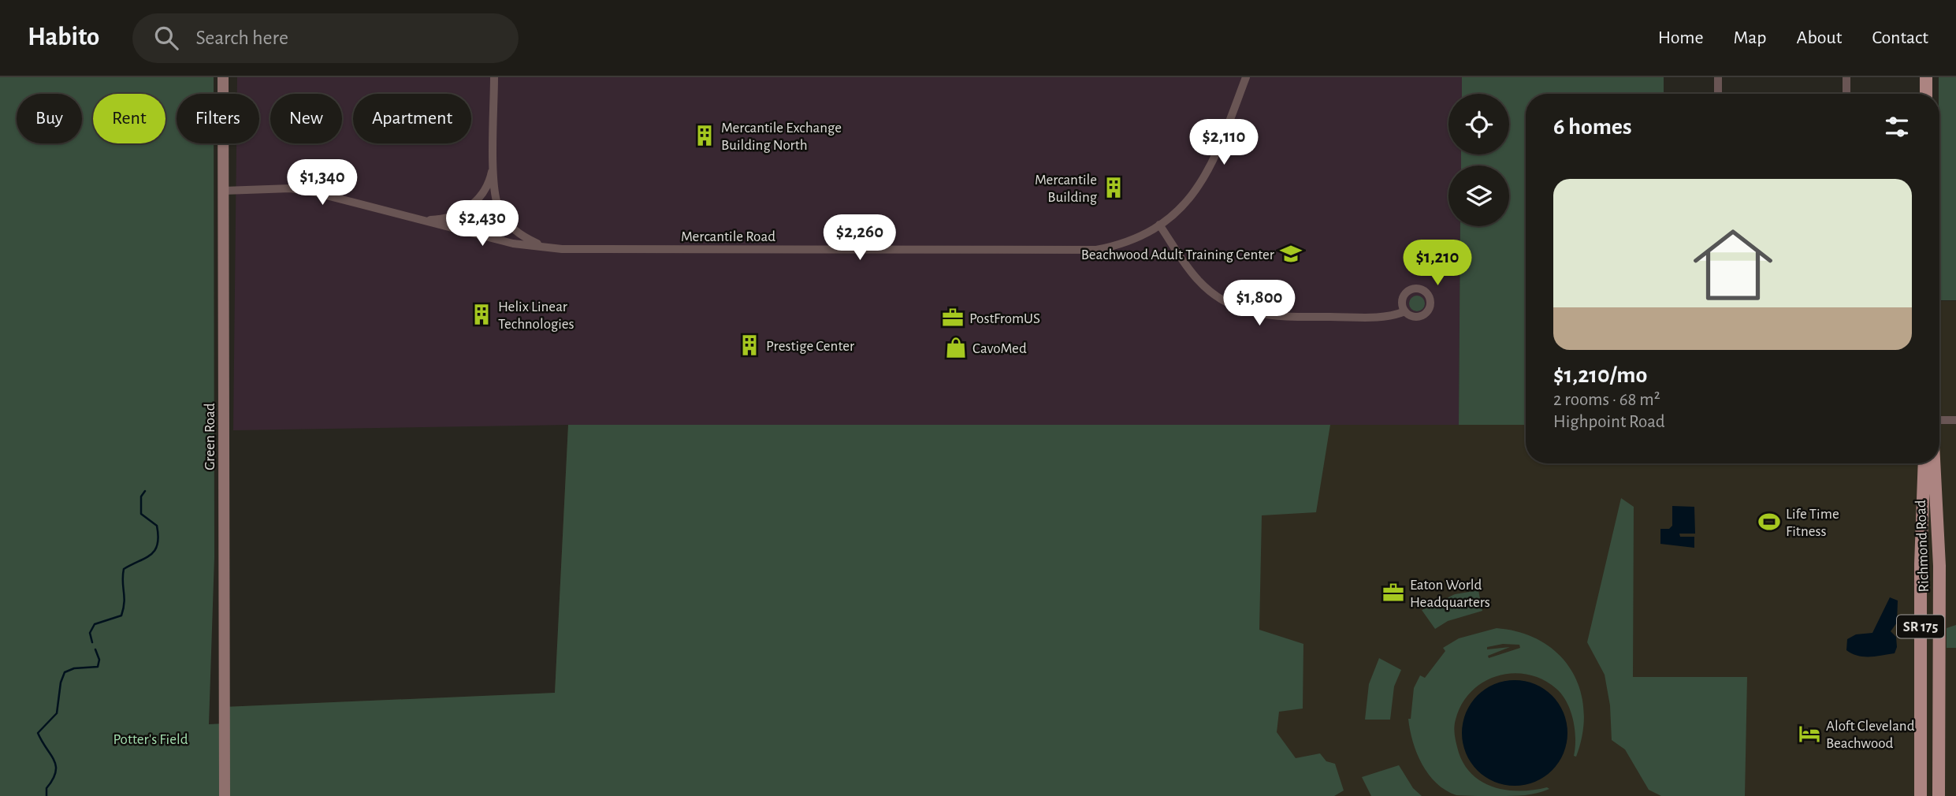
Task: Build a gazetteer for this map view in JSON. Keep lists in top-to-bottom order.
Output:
{
  "streets": {
    "main road": ["Green Road", "Richmond Road", "SR 175"],
    "street": ["Mercantile Road"]
  },
  "crossings": [
    ["Mercantile Road", "Green Road"]
  ],
  "parks": ["Potter's Field"],
  "places": {
    "building": [
      "Mercantile Exchange Building North",
      "Mercantile Building",
      "Helix Linear Technologies",
      "Prestige Center"
    ],
    "school or university": ["Beachwood Adult Training Center"],
    "office": ["PostFromUS", "Eaton World Headquarters"],
    "shop": ["CavoMed"],
    "sports": ["Life Time Fitness"],
    "hotel": ["Aloft Cleveland Beachwood"]
  },
  "page": {
    "header": "Habito",
    "search": "Search here",
    "nav": [
      "Home",
      "Map",
      "About",
      "Contact"
    ],
    "chip": [
      "Buy",
      "Rent",
      "Filters",
      "New",
      "Apartment"
    ],
    "heading": "6 homes",
    "price": [
      "$2,110",
      "$1,340",
      "$2,430",
      "$2,260",
      "$1,210",
      "$1,800"
    ],
    "list": [
      {
        "name": "$1,210/mo",
        "note": "2 rooms · 68 m² · Highpoint Road"
      }
    ]
  }
}
